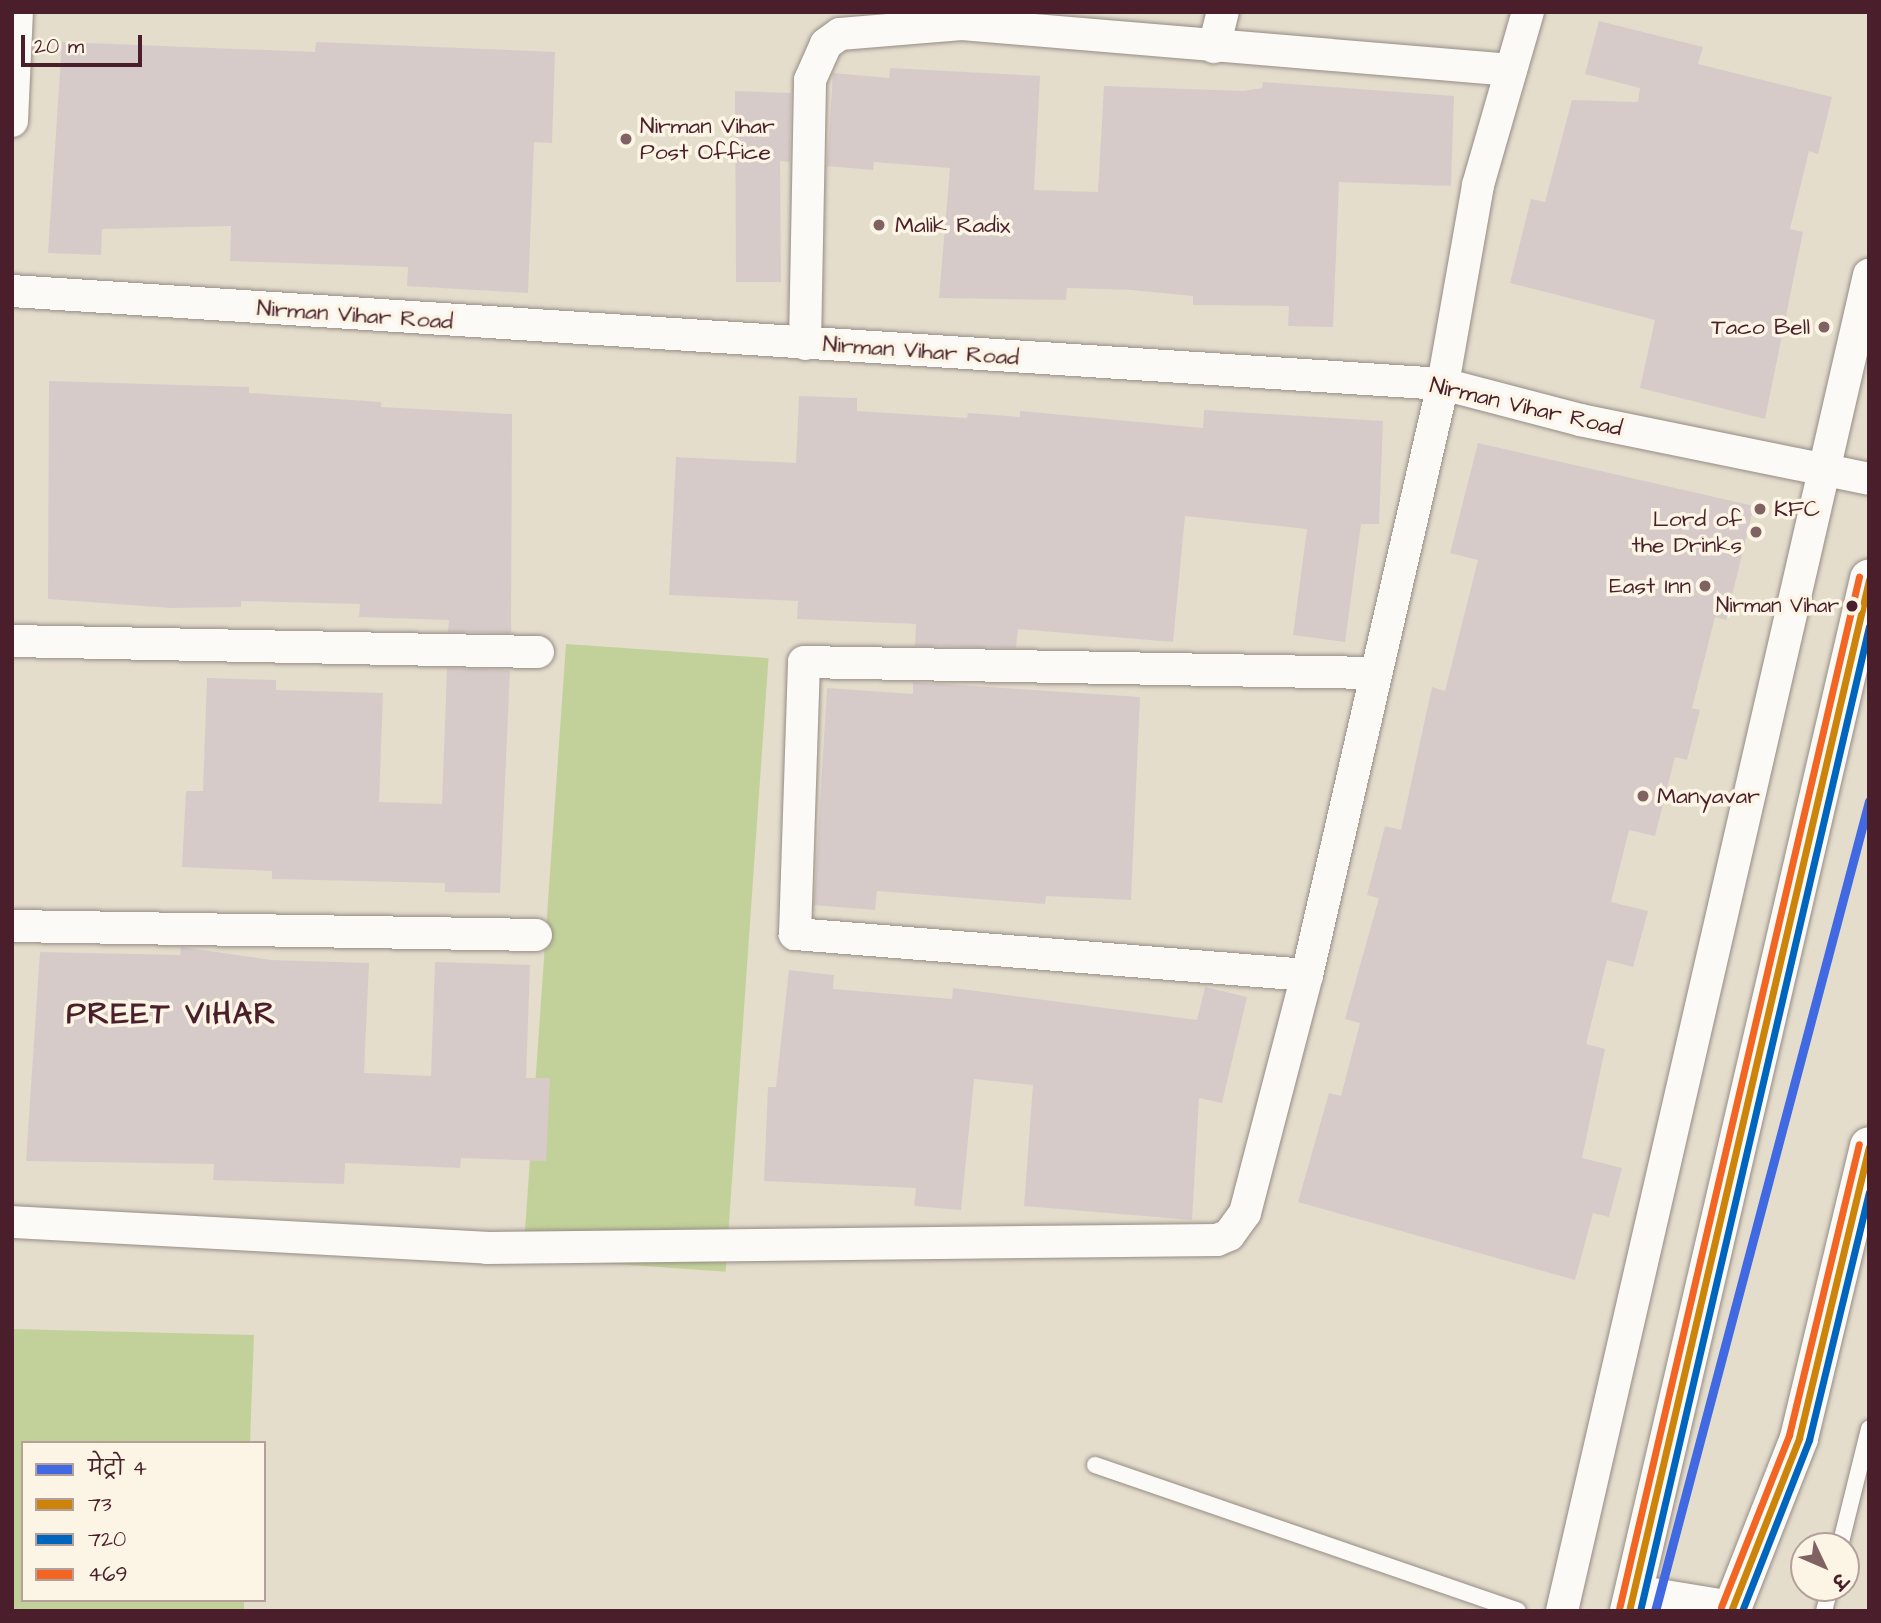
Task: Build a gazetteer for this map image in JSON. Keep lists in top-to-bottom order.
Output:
{
  "streets": {
    "street": ["Nirman Vihar Road"]
  },
  "districts": ["PREET VIHAR"],
  "places": [
    "Nirman Vihar Post Office",
    "Malik Radix",
    "Taco Bell",
    "KFC",
    "Lord of the Drinks",
    "East Inn",
    "Nirman Vihar",
    "Manyavar"
  ],
  "lines": [
    "transit line 469",
    "transit line 73",
    "transit line 720",
    "metro line 4"
  ],
  "legend": [
    "मेट्रो 4",
    "73",
    "720",
    "469"
  ],
  "scale_bar": "20 m",
  "north": "bottom right"
}
